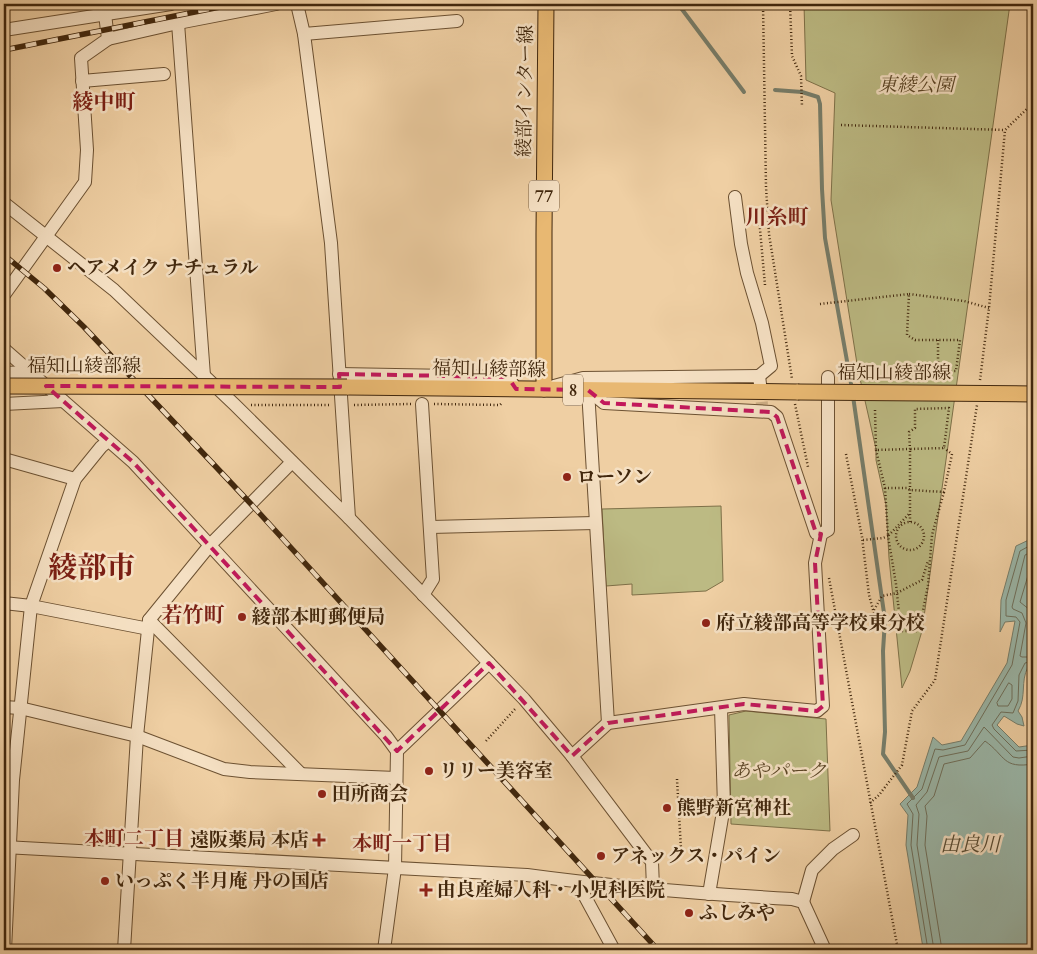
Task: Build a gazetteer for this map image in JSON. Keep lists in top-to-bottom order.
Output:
{
  "streets": {
    "main road": [
      "綾部インター線",
      "77",
      "福知山綾部線",
      "8"
    ]
  },
  "crossings": [
    ["綾部インター線", "福知山綾部線"]
  ],
  "districts": [
    "綾中町",
    "川糸町",
    "綾部市",
    "若竹町",
    "本町二丁目",
    "本町一丁目"
  ],
  "water": ["由良川"],
  "parks": ["東綾公園", "あやパーク"],
  "places": {
    "other": [
      "ヘアメイク ナチュラル",
      "ローソン",
      "綾部本町郵便局",
      "府立綾部高等学校東分校",
      "リリー美容室",
      "田所商会",
      "熊野新宮神社",
      "アネックス・パイン",
      "いっぷく半月庵 丹の国店",
      "ふしみや"
    ],
    "health": ["遠阪薬局 本店", "由良産婦人科・小児科医院"]
  }
}
